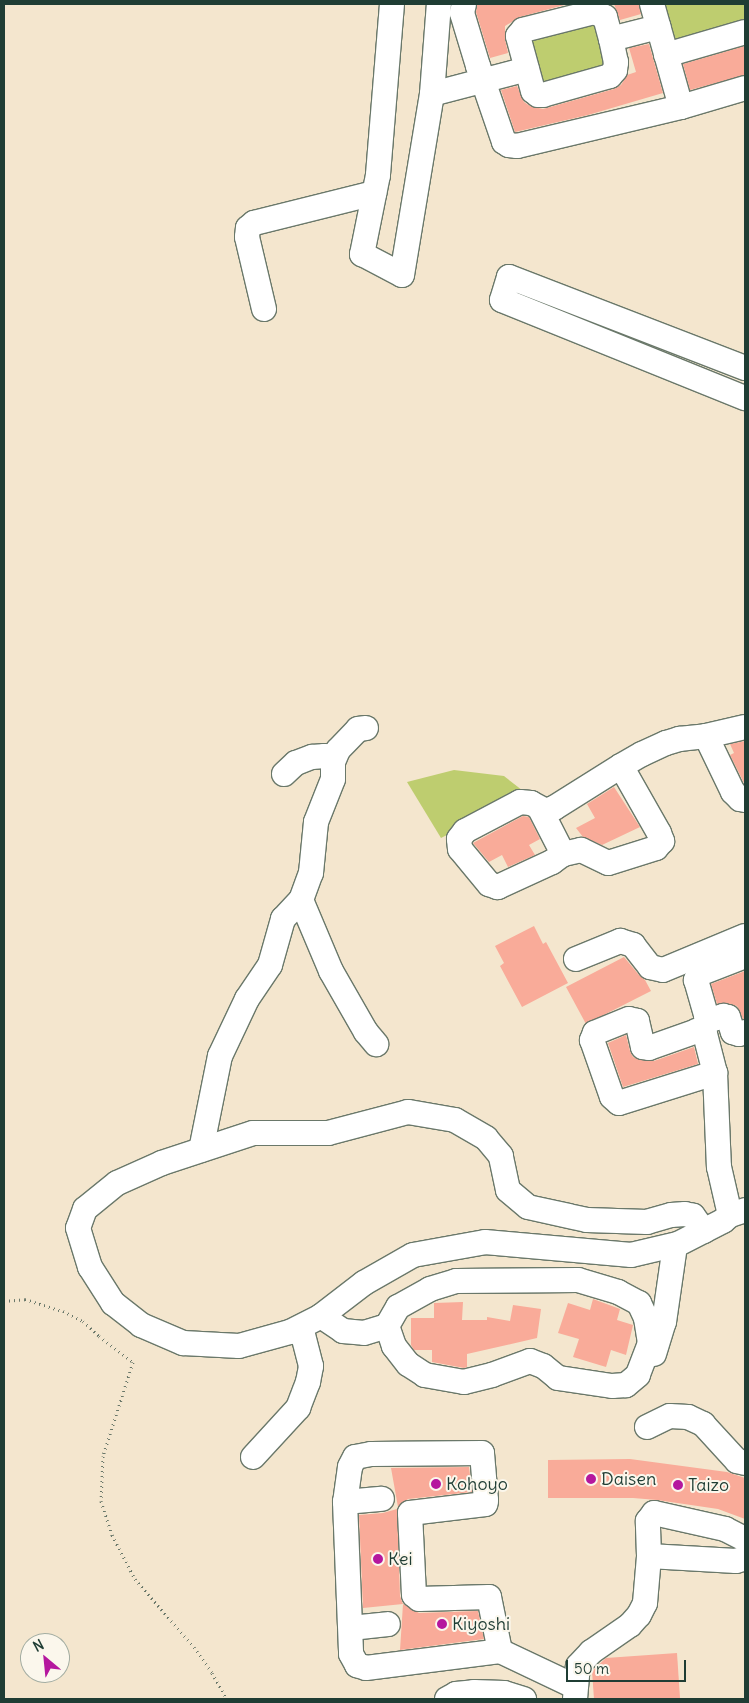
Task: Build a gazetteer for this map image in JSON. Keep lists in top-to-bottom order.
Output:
{
  "places": [
    "Daisen",
    "Kohoyo",
    "Taizo",
    "Kei",
    "Kiyoshi"
  ],
  "scale_bar": "50 m",
  "north": "top left"
}
